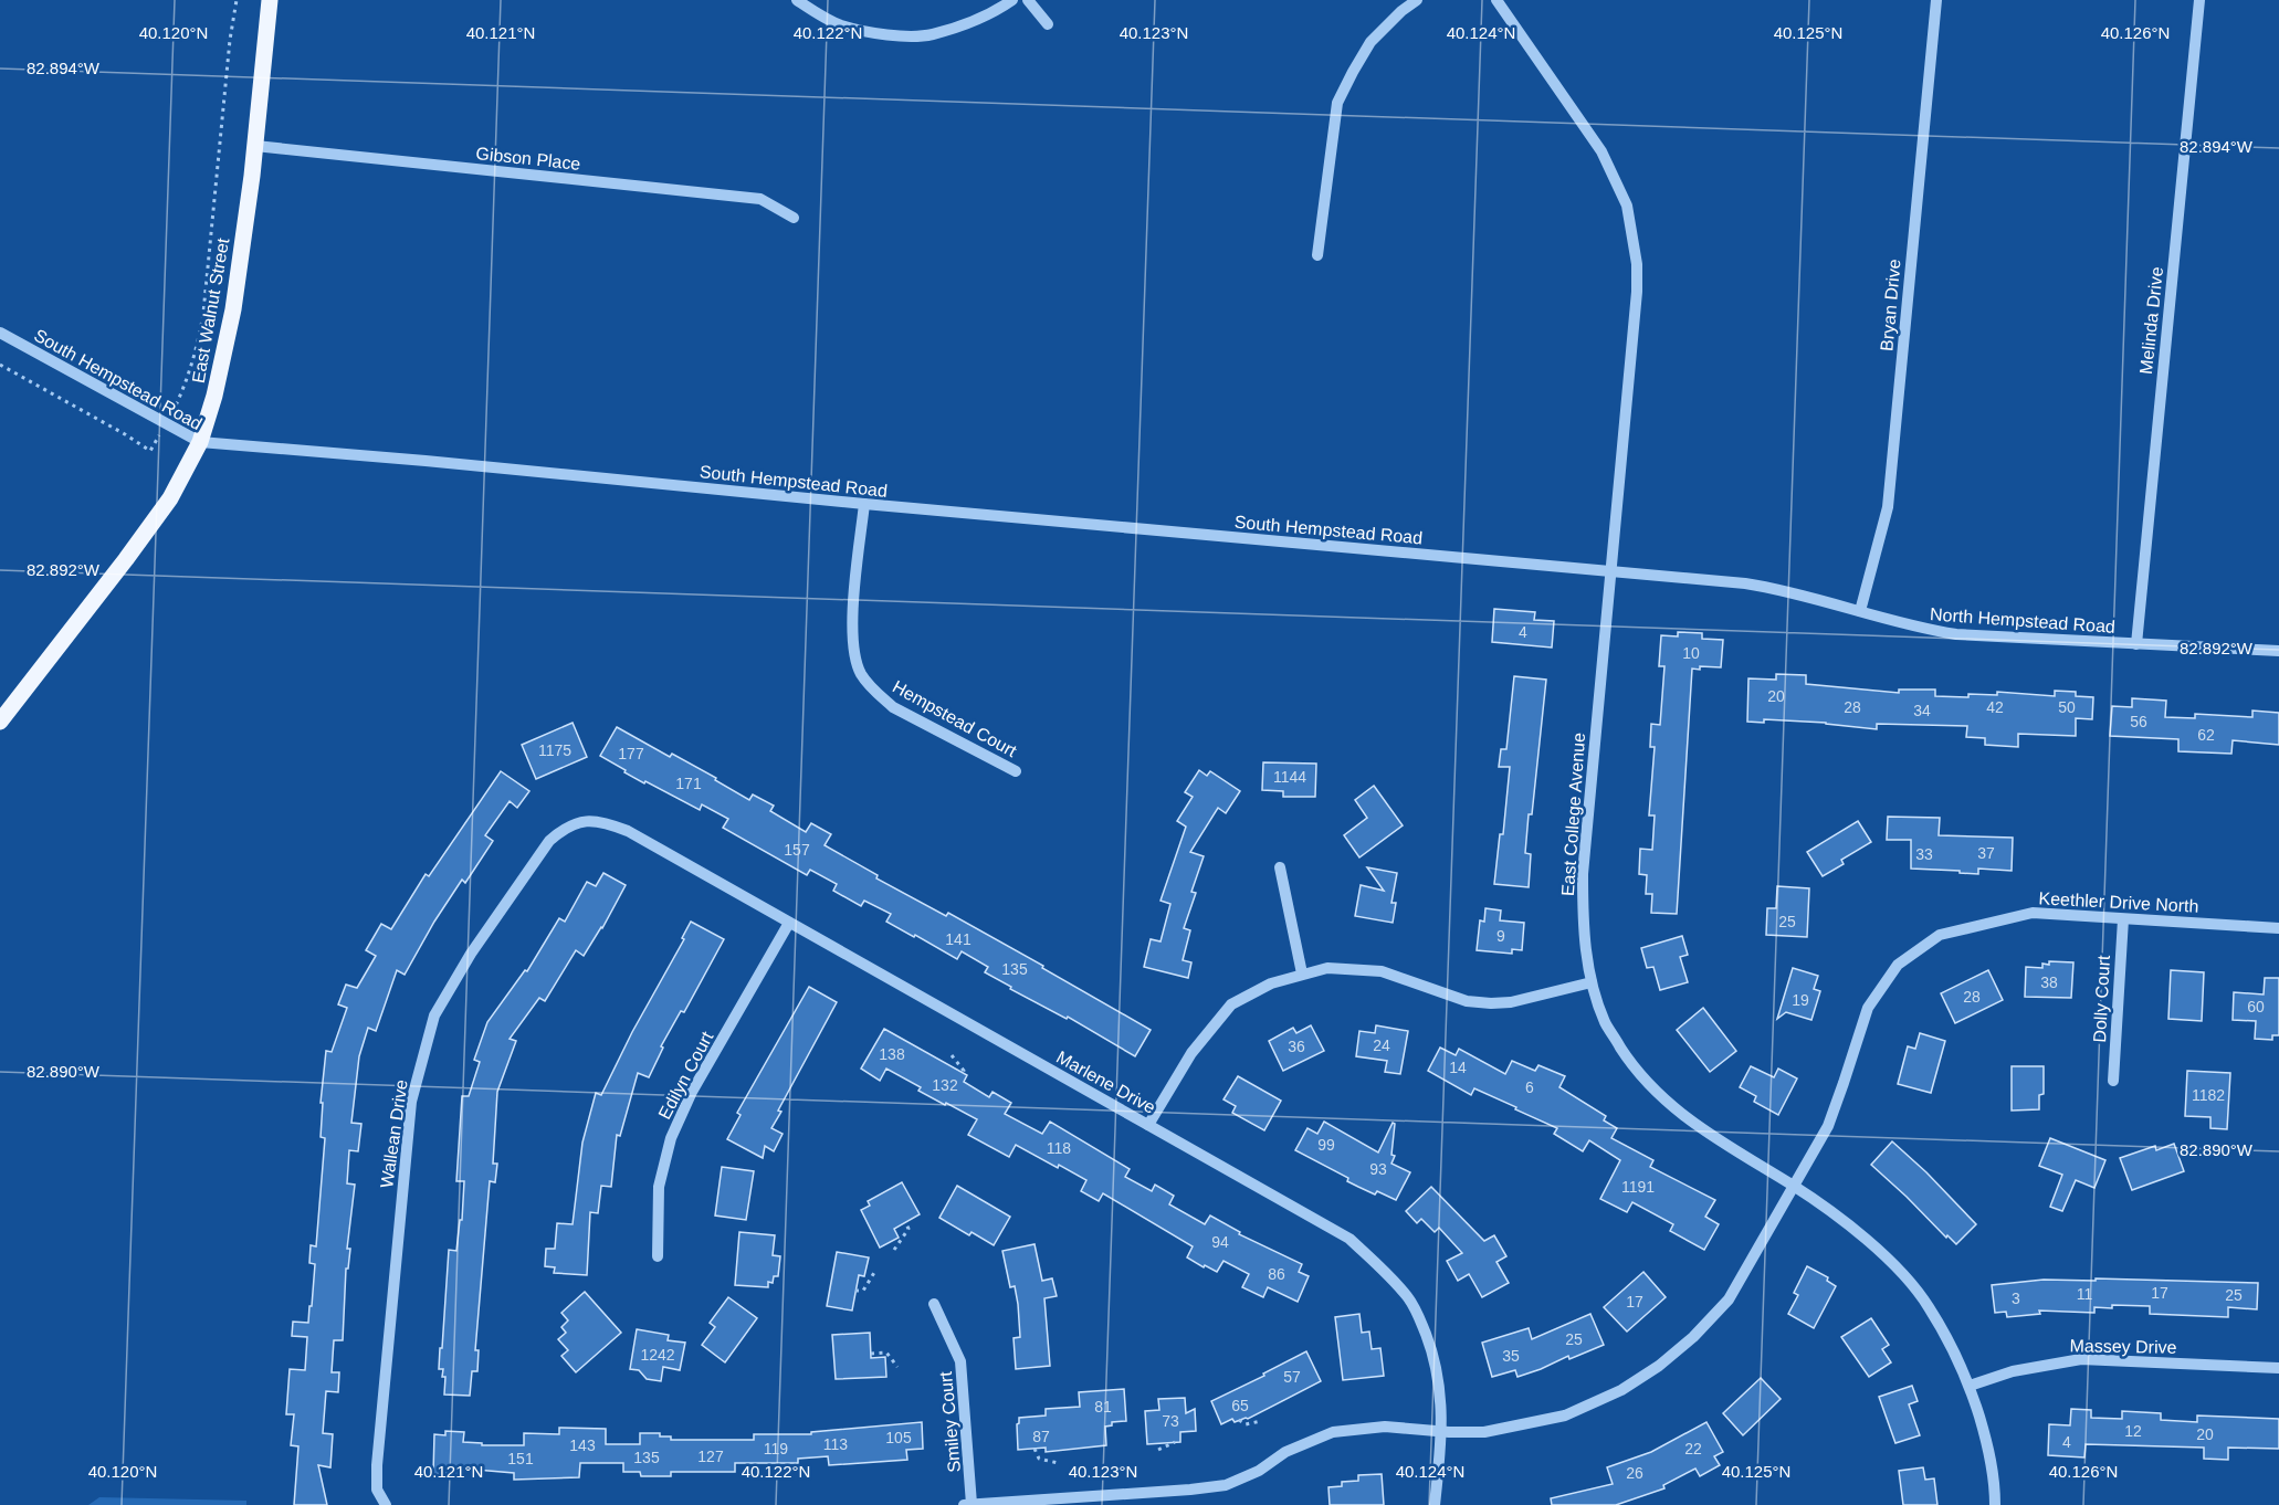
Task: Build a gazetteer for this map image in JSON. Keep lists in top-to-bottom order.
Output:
{
  "streets": {
    "main road": ["East Walnut Street"],
    "street": [
      "Gibson Place",
      "Bryan Drive",
      "Melinda Drive",
      "South Hempstead Road",
      "North Hempstead Road",
      "Hempstead Court",
      "East College Avenue",
      "Keethler Drive North",
      "Dolly Court",
      "Edilyn Court",
      "Marlene Drive",
      "Wallean Drive",
      "Massey Drive",
      "Smiley Court"
    ]
  },
  "crossings": [
    ["Gibson Place", "East Walnut Street"],
    ["Bryan Drive", "North Hempstead Road"],
    ["East Walnut Street", "South Hempstead Road"],
    ["Melinda Drive", "North Hempstead Road"],
    ["South Hempstead Road", "North Hempstead Road"],
    ["South Hempstead Road", "Hempstead Court"],
    ["South Hempstead Road", "East College Avenue"],
    ["North Hempstead Road", "East College Avenue"],
    ["East College Avenue", "Keethler Drive North"],
    ["East College Avenue", "Massey Drive"],
    ["Keethler Drive North", "Dolly Court"],
    ["Keethler Drive North", "Marlene Drive"],
    ["Keethler Drive North", "Smiley Court"],
    ["Edilyn Court", "Marlene Drive"],
    ["Marlene Drive", "Wallean Drive"]
  ],
  "house_numbers": [
    "4",
    "10",
    "20",
    "28",
    "42",
    "50",
    "34",
    "56",
    "62",
    "1175",
    "177",
    "1144",
    "171",
    "157",
    "37",
    "33",
    "25",
    "9",
    "141",
    "135",
    "38",
    "28",
    "19",
    "60",
    "24",
    "36",
    "138",
    "14",
    "132",
    "6",
    "1182",
    "99",
    "118",
    "93",
    "1191",
    "94",
    "86",
    "17",
    "11",
    "25",
    "3",
    "17",
    "25",
    "1242",
    "35",
    "57",
    "65",
    "81",
    "73",
    "12",
    "20",
    "87",
    "105",
    "4",
    "113",
    "143",
    "119",
    "22",
    "127",
    "135",
    "151",
    "26"
  ],
  "coordinates": [
    "40.120°N",
    "40.121°N",
    "40.122°N",
    "40.123°N",
    "40.124°N",
    "40.125°N",
    "40.126°N",
    "82.894°W",
    "82.892°W",
    "82.890°W"
  ]
}
